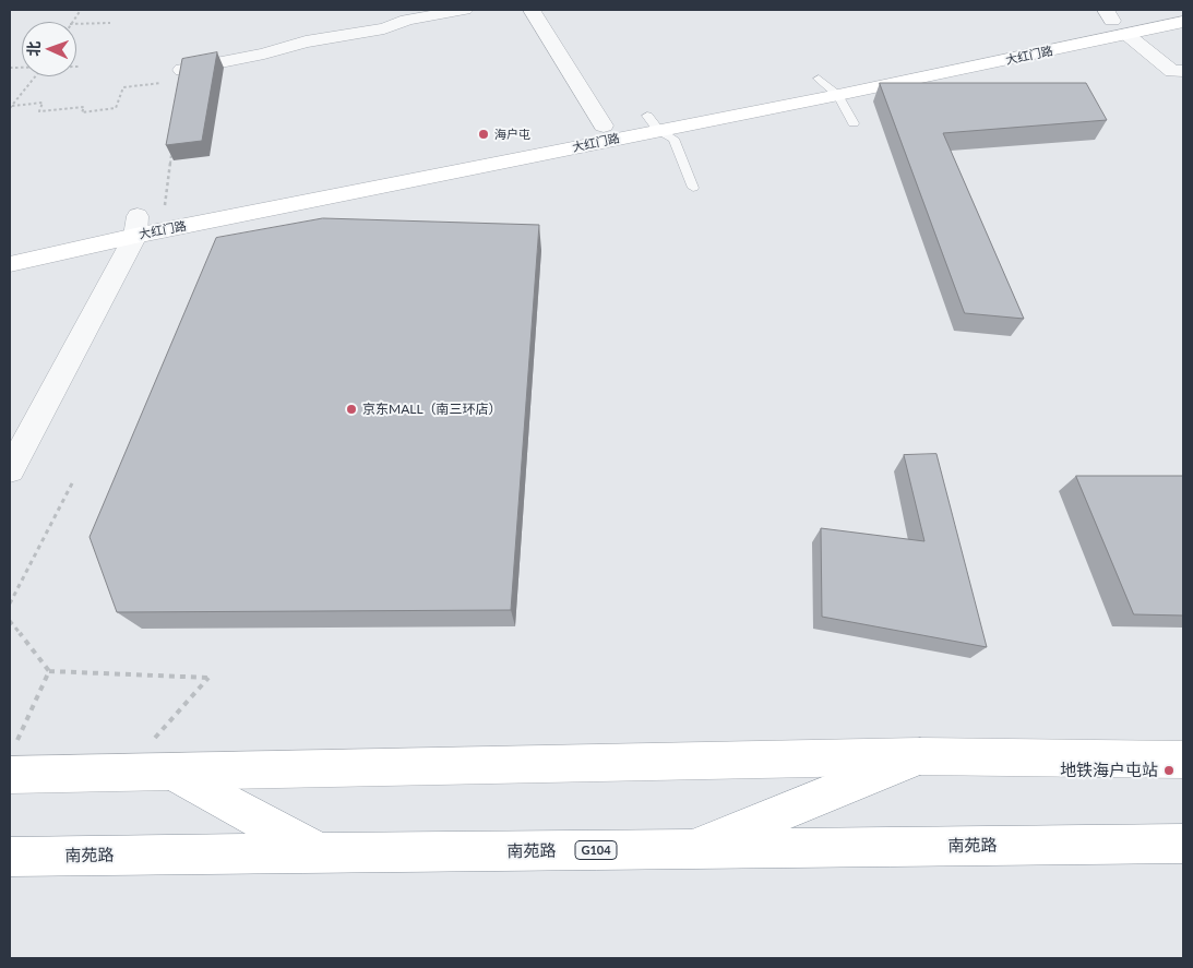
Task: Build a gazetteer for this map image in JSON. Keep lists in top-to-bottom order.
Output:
{
  "streets": {
    "main road": ["大红门路", "南苑路", "G104"]
  },
  "places": ["海户屯", "京东MALL（南三环店）", "地铁海户屯站"],
  "north": "left"
}
